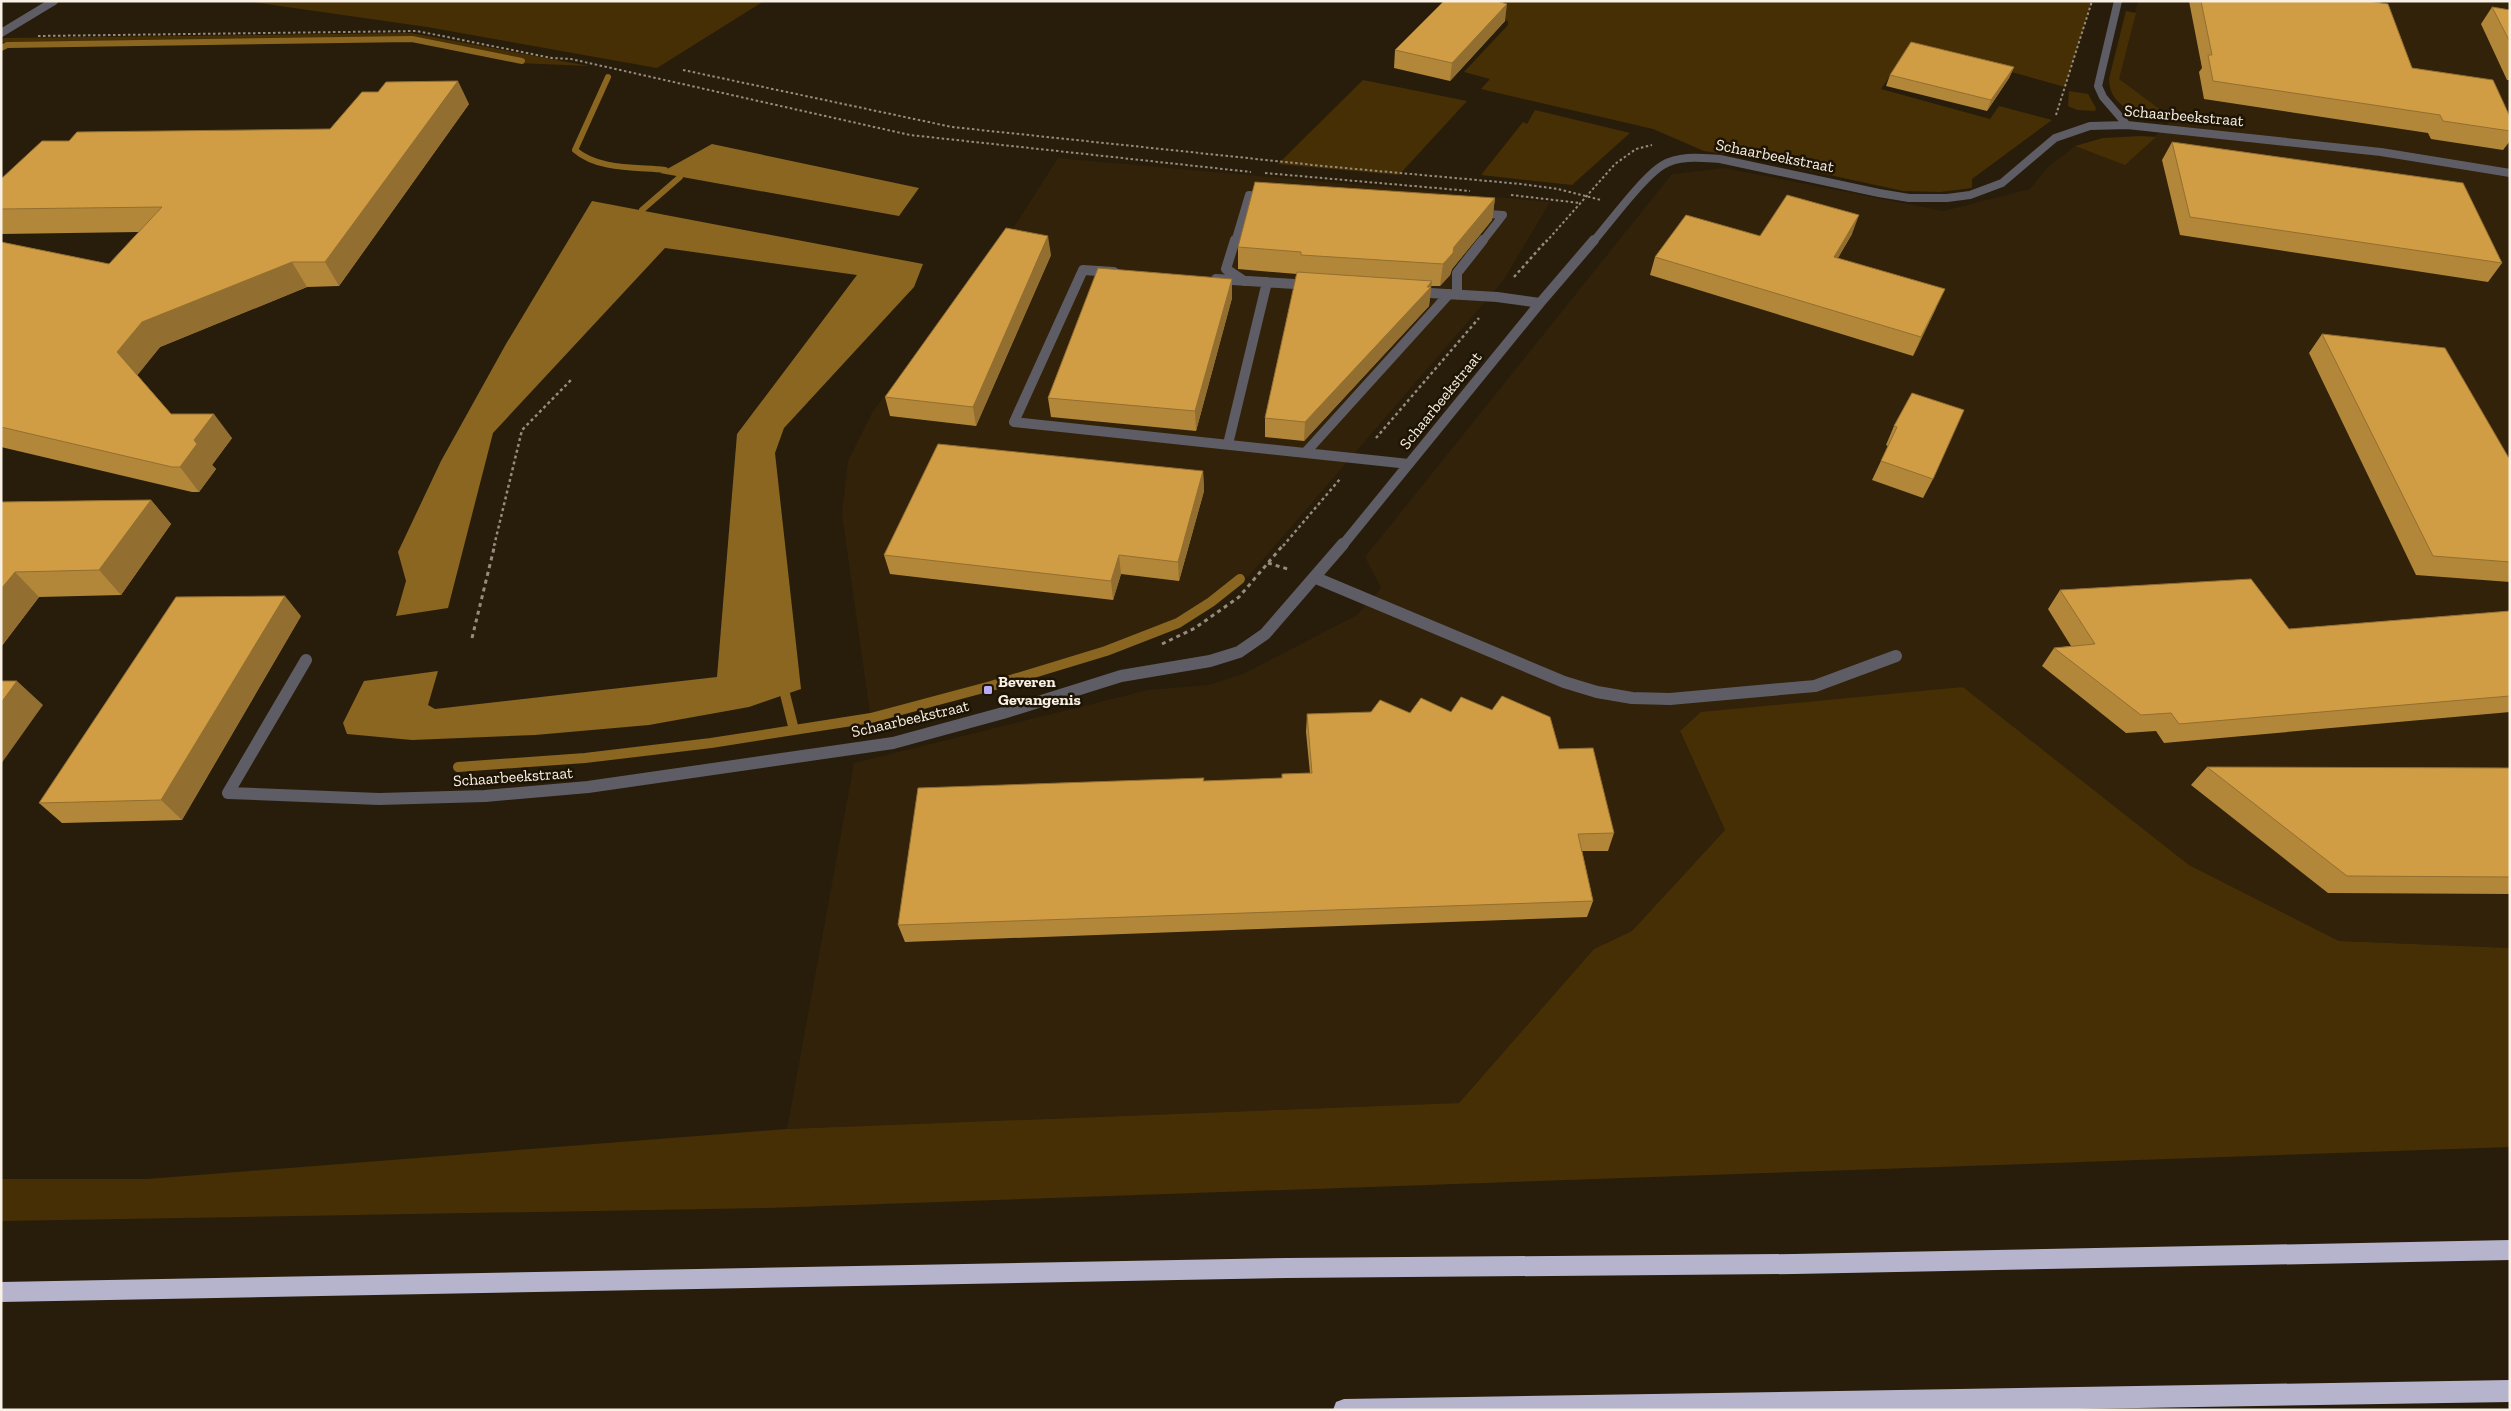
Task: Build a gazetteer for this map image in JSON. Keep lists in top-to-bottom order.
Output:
{
  "streets": {
    "street": ["Schaarbeekstraat"]
  },
  "places": {
    "transit": ["Beveren Gevangenis"]
  }
}
